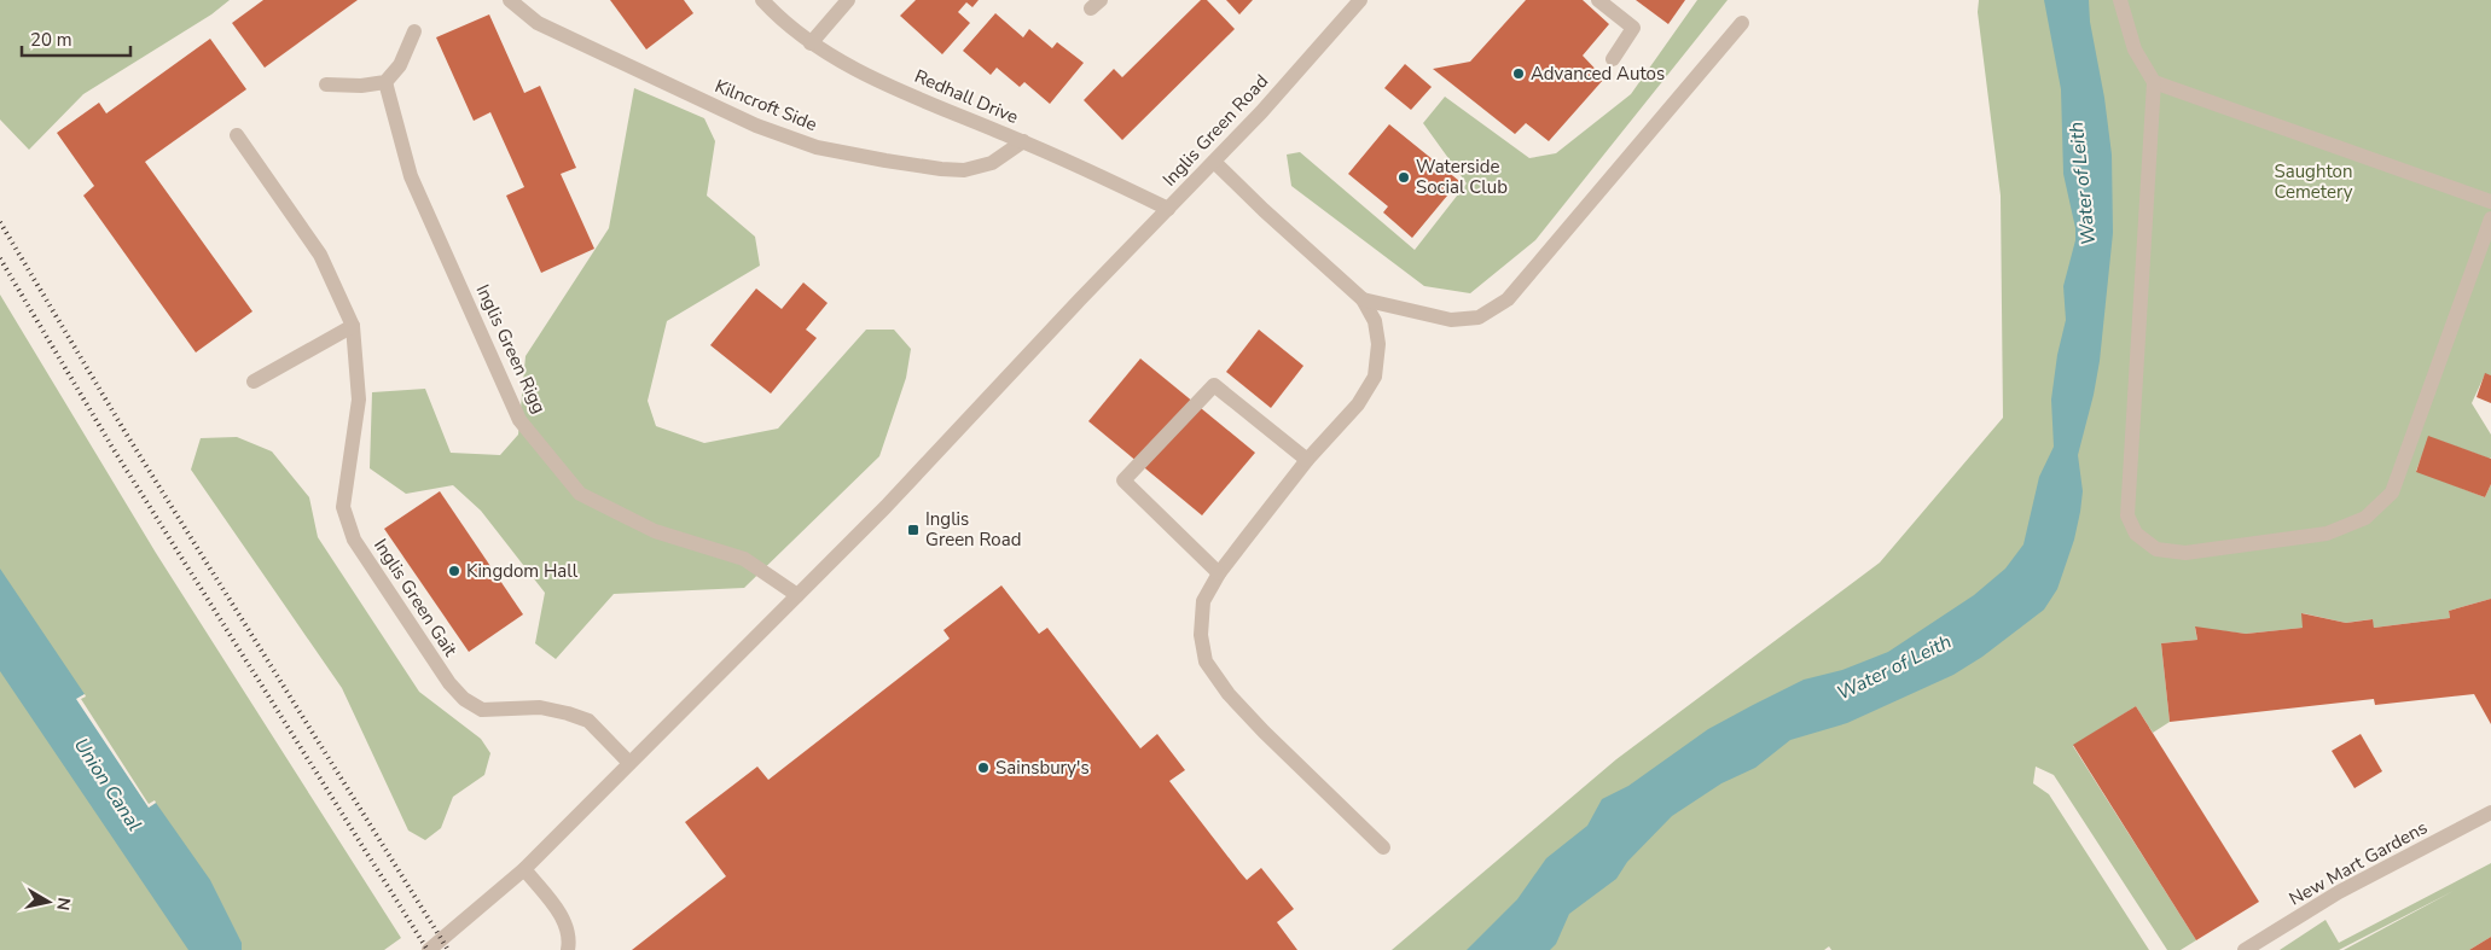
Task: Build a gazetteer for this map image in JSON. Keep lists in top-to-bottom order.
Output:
{
  "streets": {
    "street": [
      "Redhall Drive",
      "Kilncroft Side",
      "Inglis Green Road",
      "Inglis Green Rigg",
      "Inglis Green Gait",
      "New Mart Gardens"
    ]
  },
  "crossings": [
    ["Redhall Drive", "Kilncroft Side"],
    ["Redhall Drive", "Inglis Green Road"],
    ["Inglis Green Road", "Inglis Green Rigg"],
    ["Inglis Green Road", "Inglis Green Gait"]
  ],
  "water": ["Water of Leith", "Union Canal"],
  "parks": ["Saughton Cemetery"],
  "places": {
    "other": [
      "Advanced Autos",
      "Waterside Social Club",
      "Kingdom Hall",
      "Sainsbury's"
    ],
    "transit": ["Inglis Green Road"]
  },
  "scale_bar": "20 m",
  "north": "right"
}
